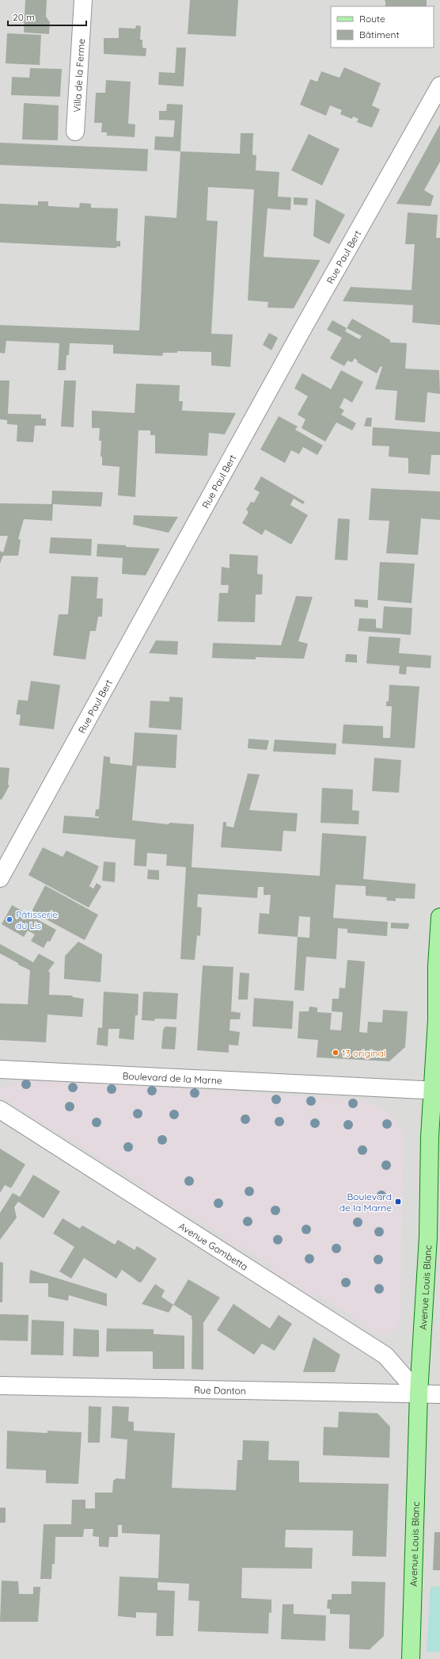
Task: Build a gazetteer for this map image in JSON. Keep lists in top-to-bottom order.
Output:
{
  "streets": {
    "main road": ["Avenue Louis Blanc"],
    "street": [
      "Villa de la Ferme",
      "Rue Paul Bert",
      "Boulevard de la Marne",
      "Avenue Gambetta",
      "Rue Danton"
    ]
  },
  "crossings": [
    ["Boulevard de la Marne", "Avenue Louis Blanc"],
    ["Avenue Gambetta", "Avenue Louis Blanc"],
    ["Avenue Gambetta", "Rue Danton"],
    ["Avenue Louis Blanc", "Rue Danton"]
  ],
  "places": {
    "other": ["Pâtisserie du Lis", "13 original"],
    "transit": ["Boulevard de la Marne"]
  },
  "legend": ["Route", "Bâtiment"],
  "scale_bar": "20 m"
}
